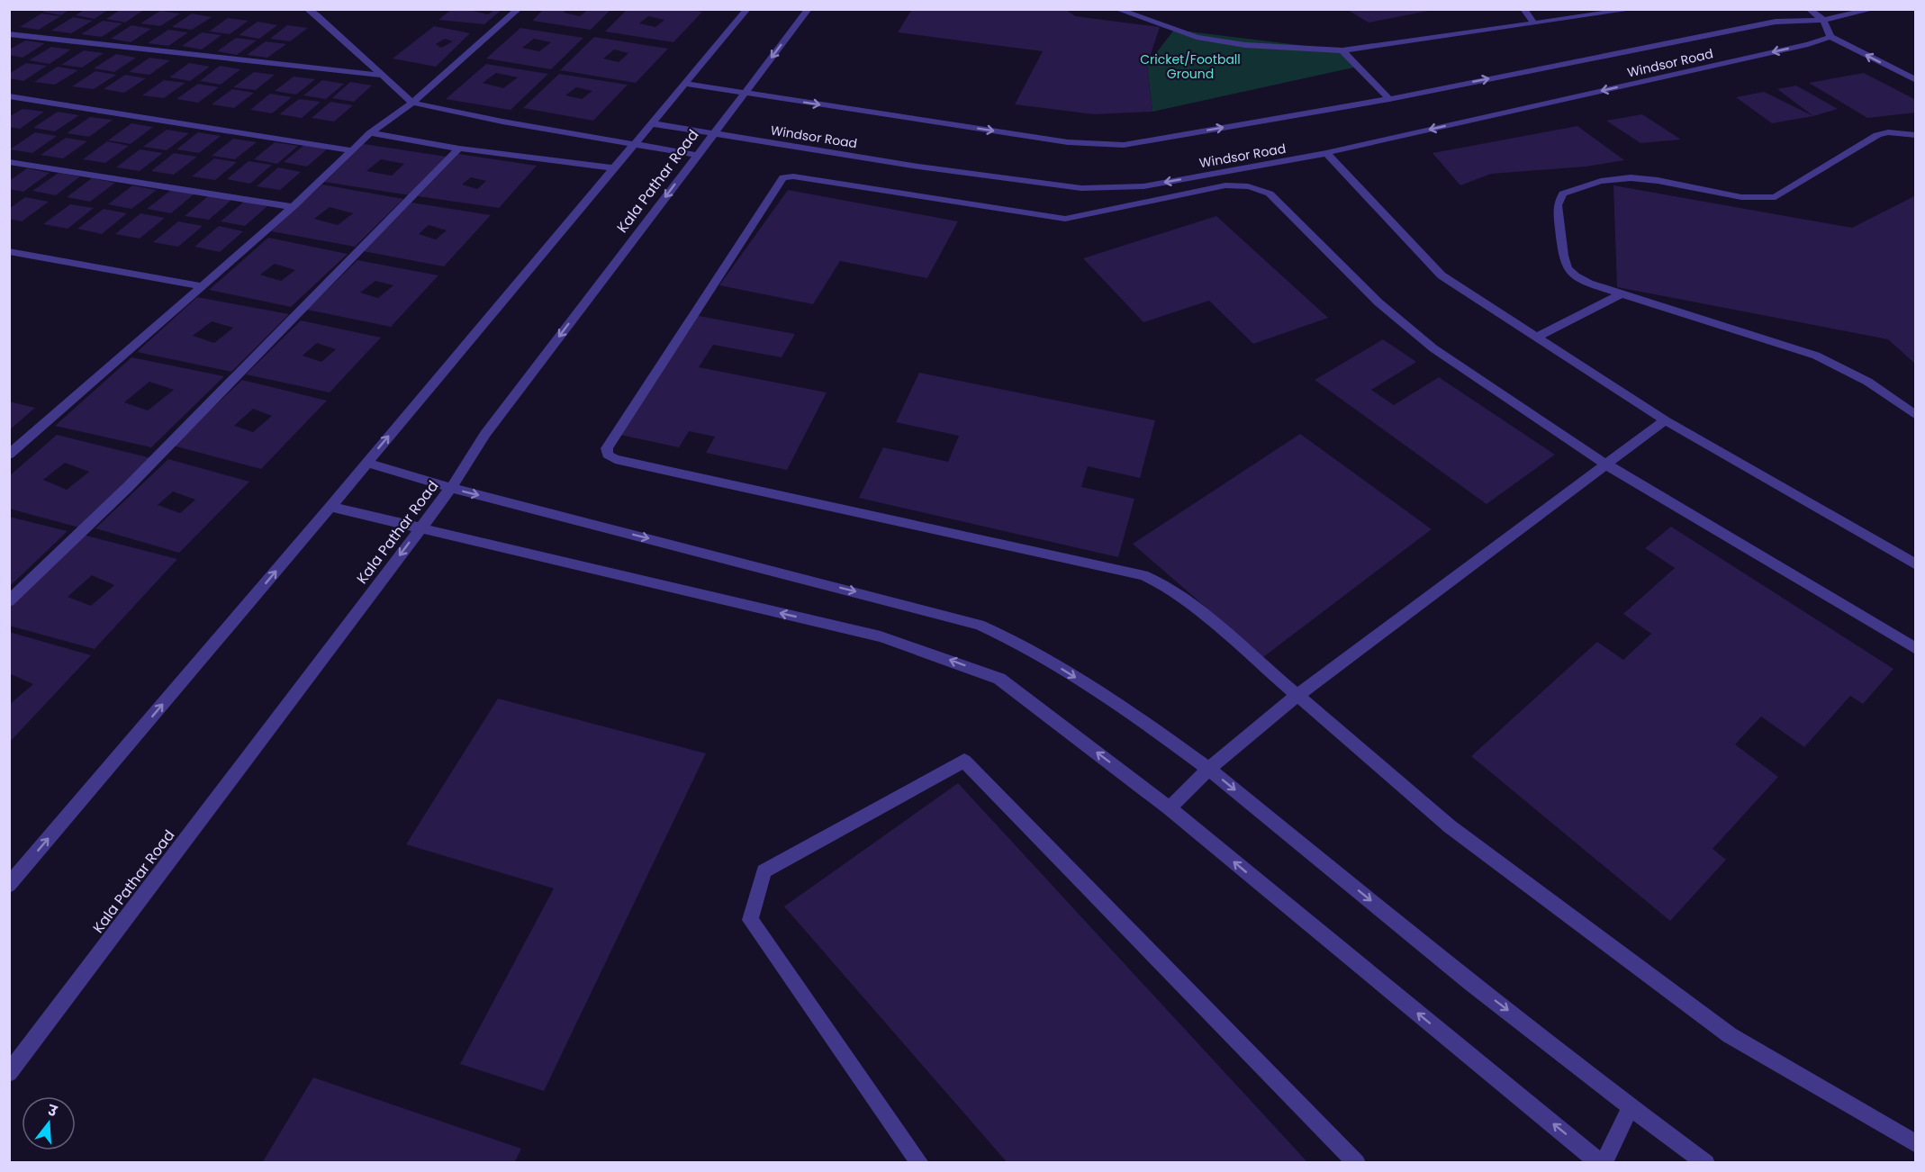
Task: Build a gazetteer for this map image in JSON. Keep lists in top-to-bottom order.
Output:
{
  "streets": {
    "street": ["Windsor Road", "Kala Pathar Road"]
  },
  "crossings": [
    ["Windsor Road", "Kala Pathar Road"]
  ],
  "parks": ["Cricket/Football Ground"],
  "north": "top"
}
